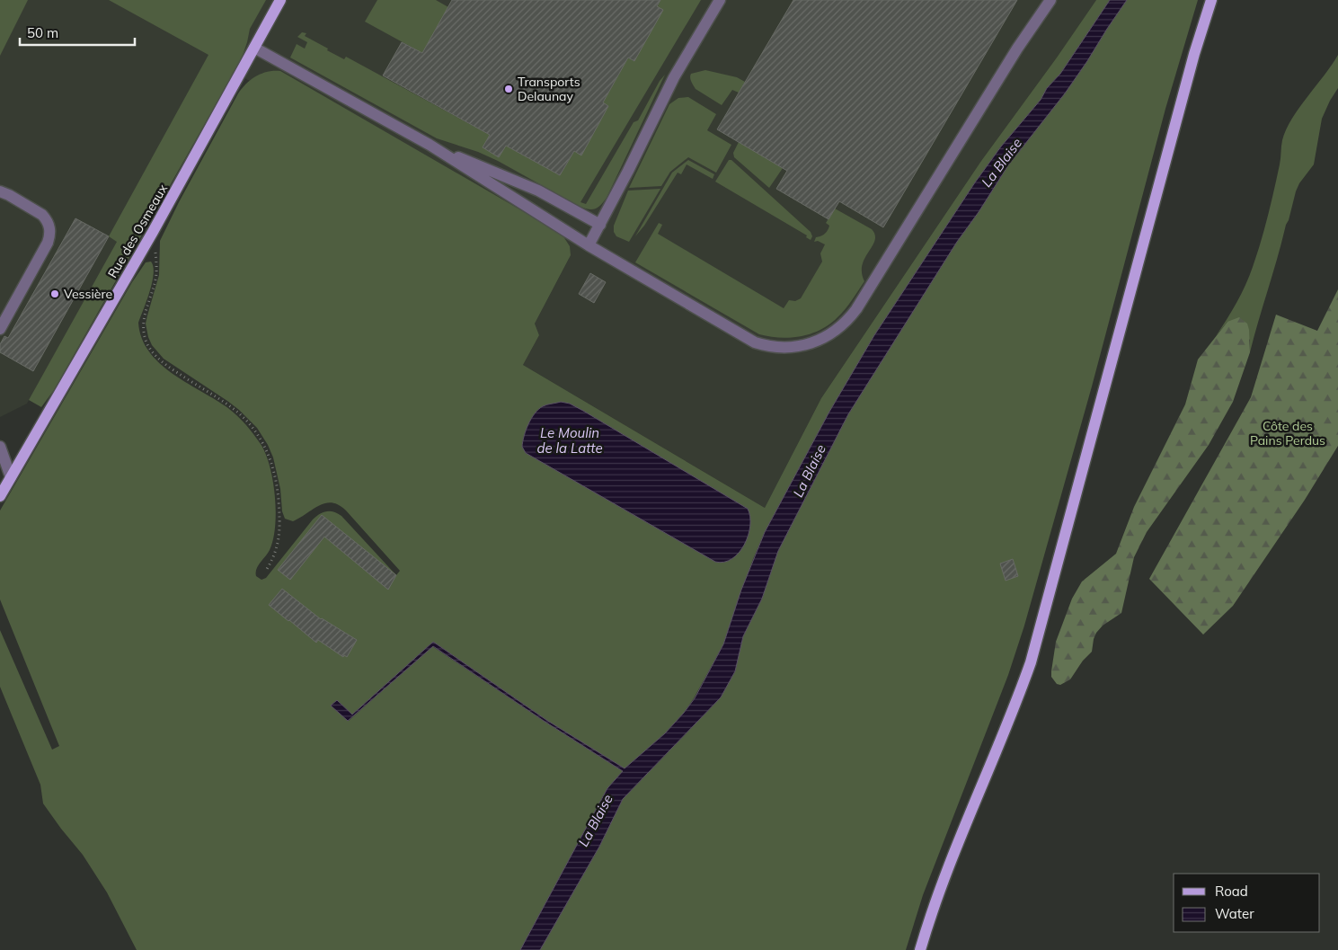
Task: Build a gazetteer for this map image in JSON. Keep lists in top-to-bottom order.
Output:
{
  "streets": {
    "main road": ["Rue des Osmeaux"]
  },
  "water": ["La Blaise", "Le Moulin de la Latte"],
  "parks": ["Côte des Pains Perdus"],
  "places": ["Transports Delaunay", "Vessière"],
  "legend": ["Road", "Water"],
  "scale_bar": "50 m"
}
